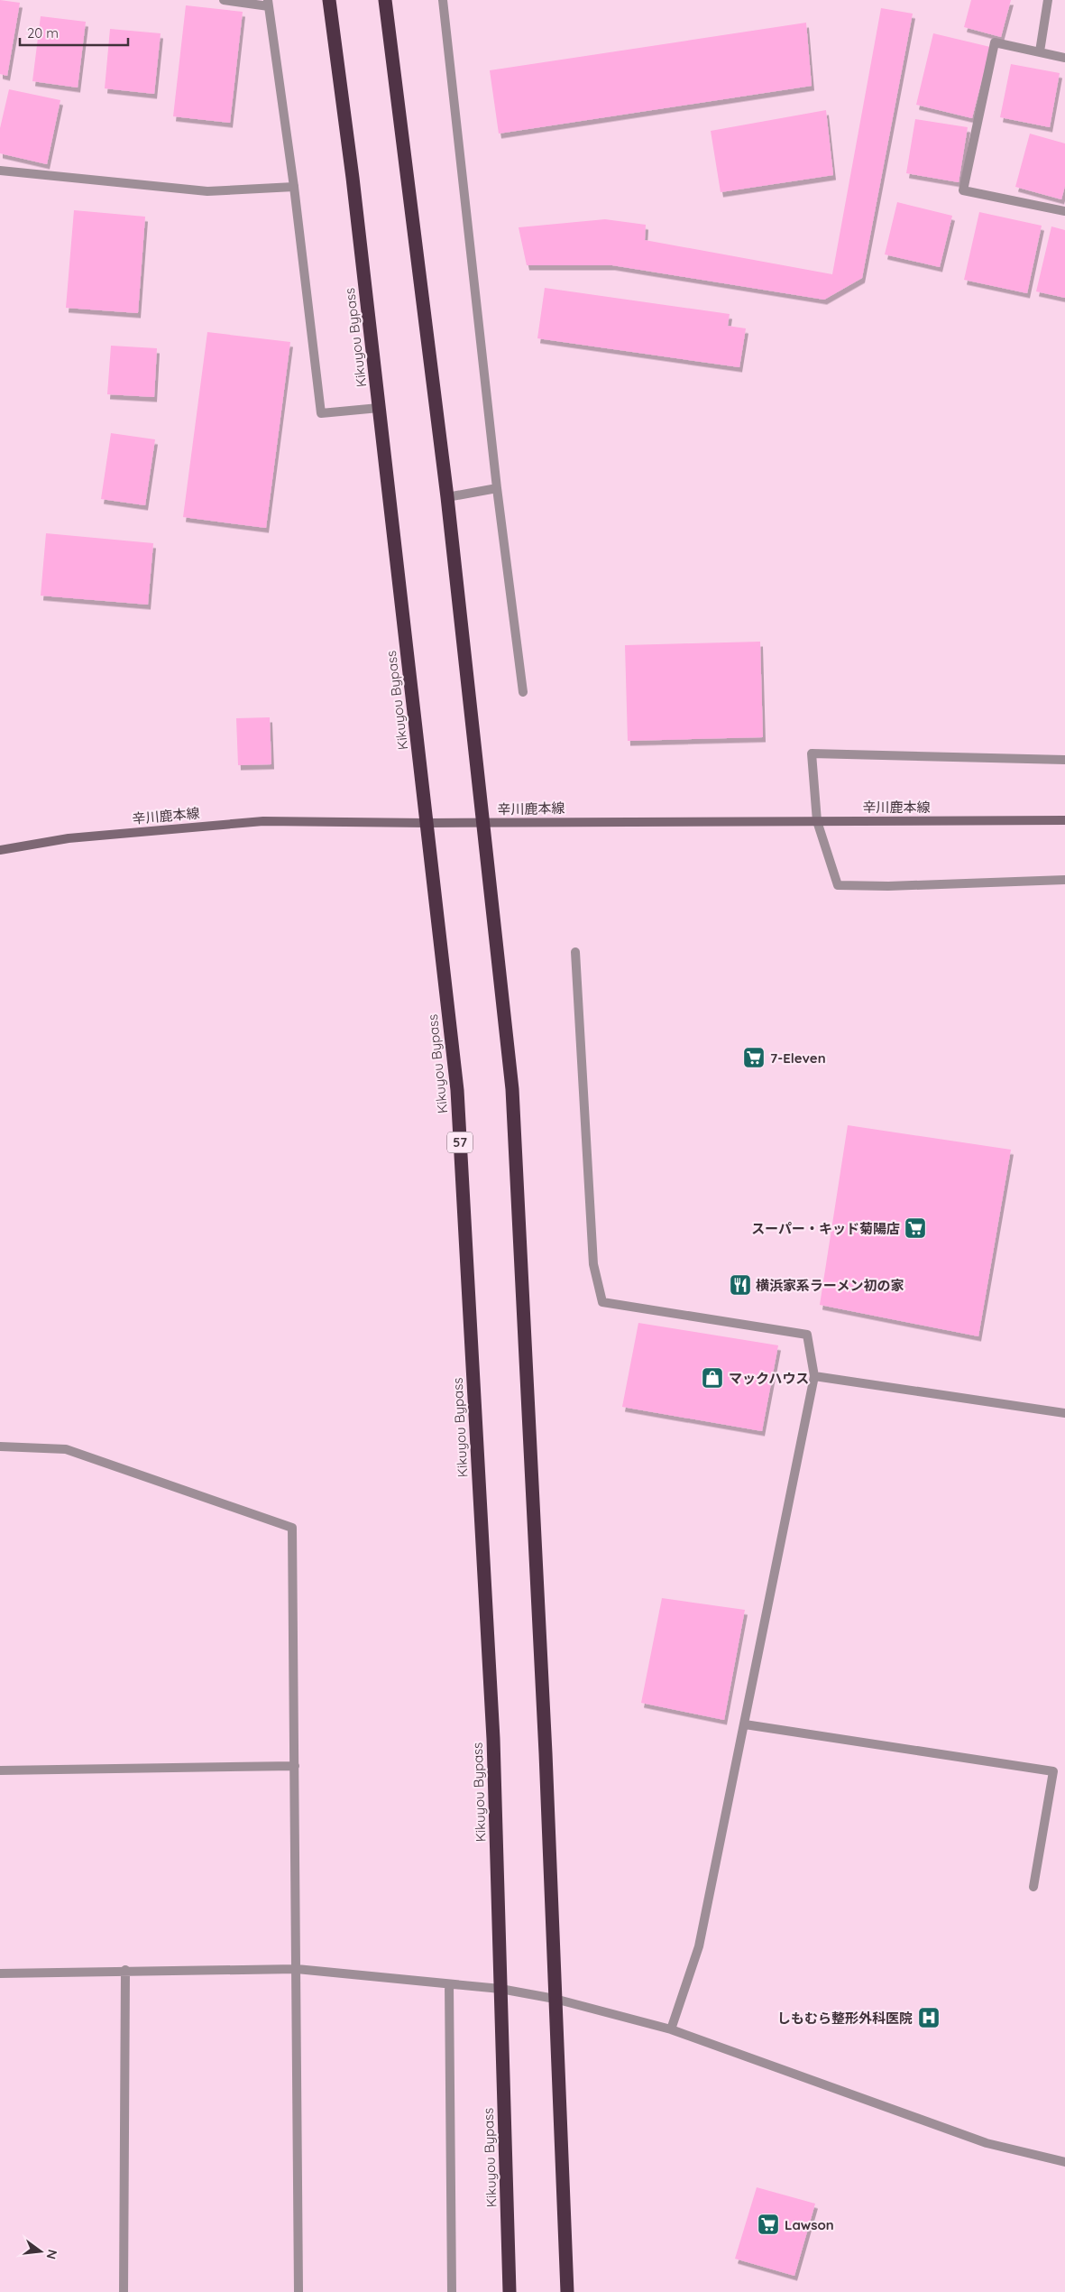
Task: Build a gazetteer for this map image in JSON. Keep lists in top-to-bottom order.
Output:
{
  "streets": {
    "highway": ["Kikuyou Bypass", "57"],
    "main road": ["辛川鹿本線"]
  },
  "crossings": [
    ["Kikuyou Bypass", "辛川鹿本線"]
  ],
  "places": {
    "supermarket": ["7-Eleven", "スーパー・キッド菊陽店", "Lawson"],
    "restaurant": ["横浜家系ラーメン初の家"],
    "shop": ["マックハウス"],
    "hospital": ["しもむら整形外科医院"]
  },
  "scale_bar": "20 m",
  "north": "right"
}
